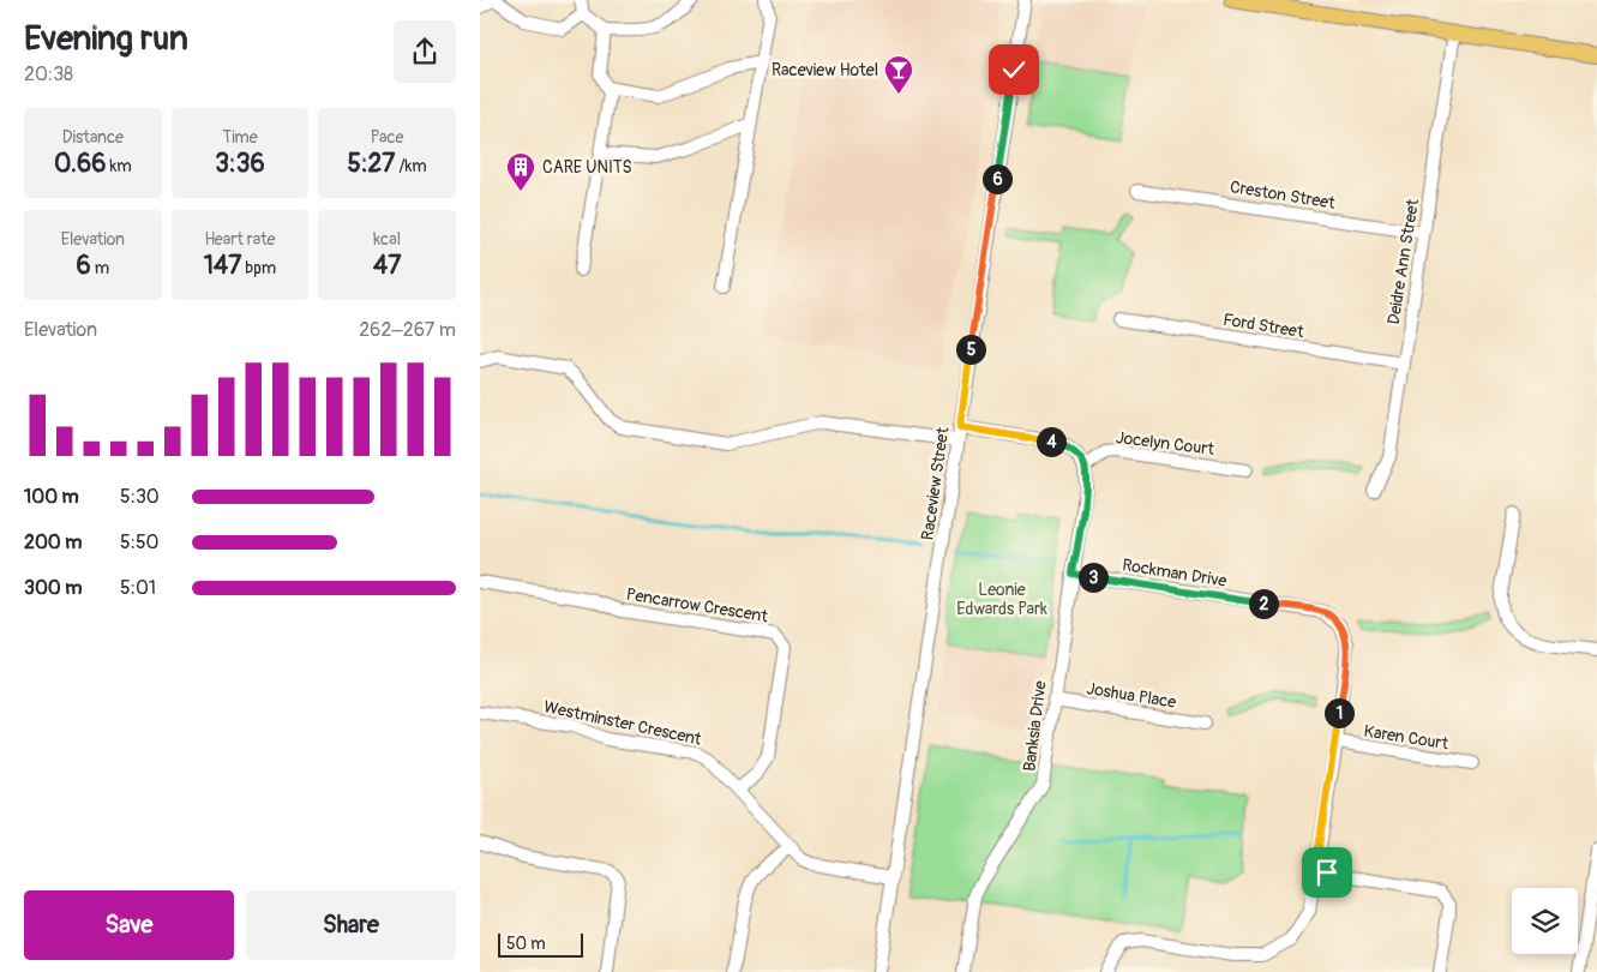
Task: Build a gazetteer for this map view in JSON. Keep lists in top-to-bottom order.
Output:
{
  "streets": {
    "street": [
      "Creston Street",
      "Deidre Ann Street",
      "Ford Street",
      "Jocelyn Court",
      "Raceview Street",
      "Rockman Drive",
      "Pencarrow Crescent",
      "Joshua Place",
      "Westminster Crescent",
      "Banksia Drive",
      "Karen Court"
    ]
  },
  "crossings": [
    ["Creston Street", "Deidre Ann Street"],
    ["Deidre Ann Street", "Ford Street"],
    ["Raceview Street", "Westminster Crescent"],
    ["Rockman Drive", "Banksia Drive"],
    ["Rockman Drive", "Karen Court"],
    ["Pencarrow Crescent", "Westminster Crescent"],
    ["Joshua Place", "Banksia Drive"]
  ],
  "parks": ["Leonie Edwards Park"],
  "places": {
    "bar": ["Raceview Hotel"],
    "building": ["CARE UNITS"]
  },
  "scale_bar": "50 m",
  "page": {
    "heading": ["Evening run", "20:38"],
    "stats": [
      ["Distance", "0.66 km"],
      ["Time", "3:36"],
      ["Pace", "5:27 /km"],
      ["Elevation", "6 m"],
      ["Heart rate", "147 bpm"],
      ["kcal", "47"]
    ],
    "pins": [
      "6",
      "5",
      "4",
      "3",
      "2",
      "1"
    ],
    "chart": ["Elevation", "262–267 m"],
    "list": [
      {
        "name": "100 m",
        "note": "5:30"
      },
      {
        "name": "200 m",
        "note": "5:50"
      },
      {
        "name": "300 m",
        "note": "5:01"
      }
    ],
    "buttons": ["Save", "Share"],
    "scale": "50 m"
  }
}
